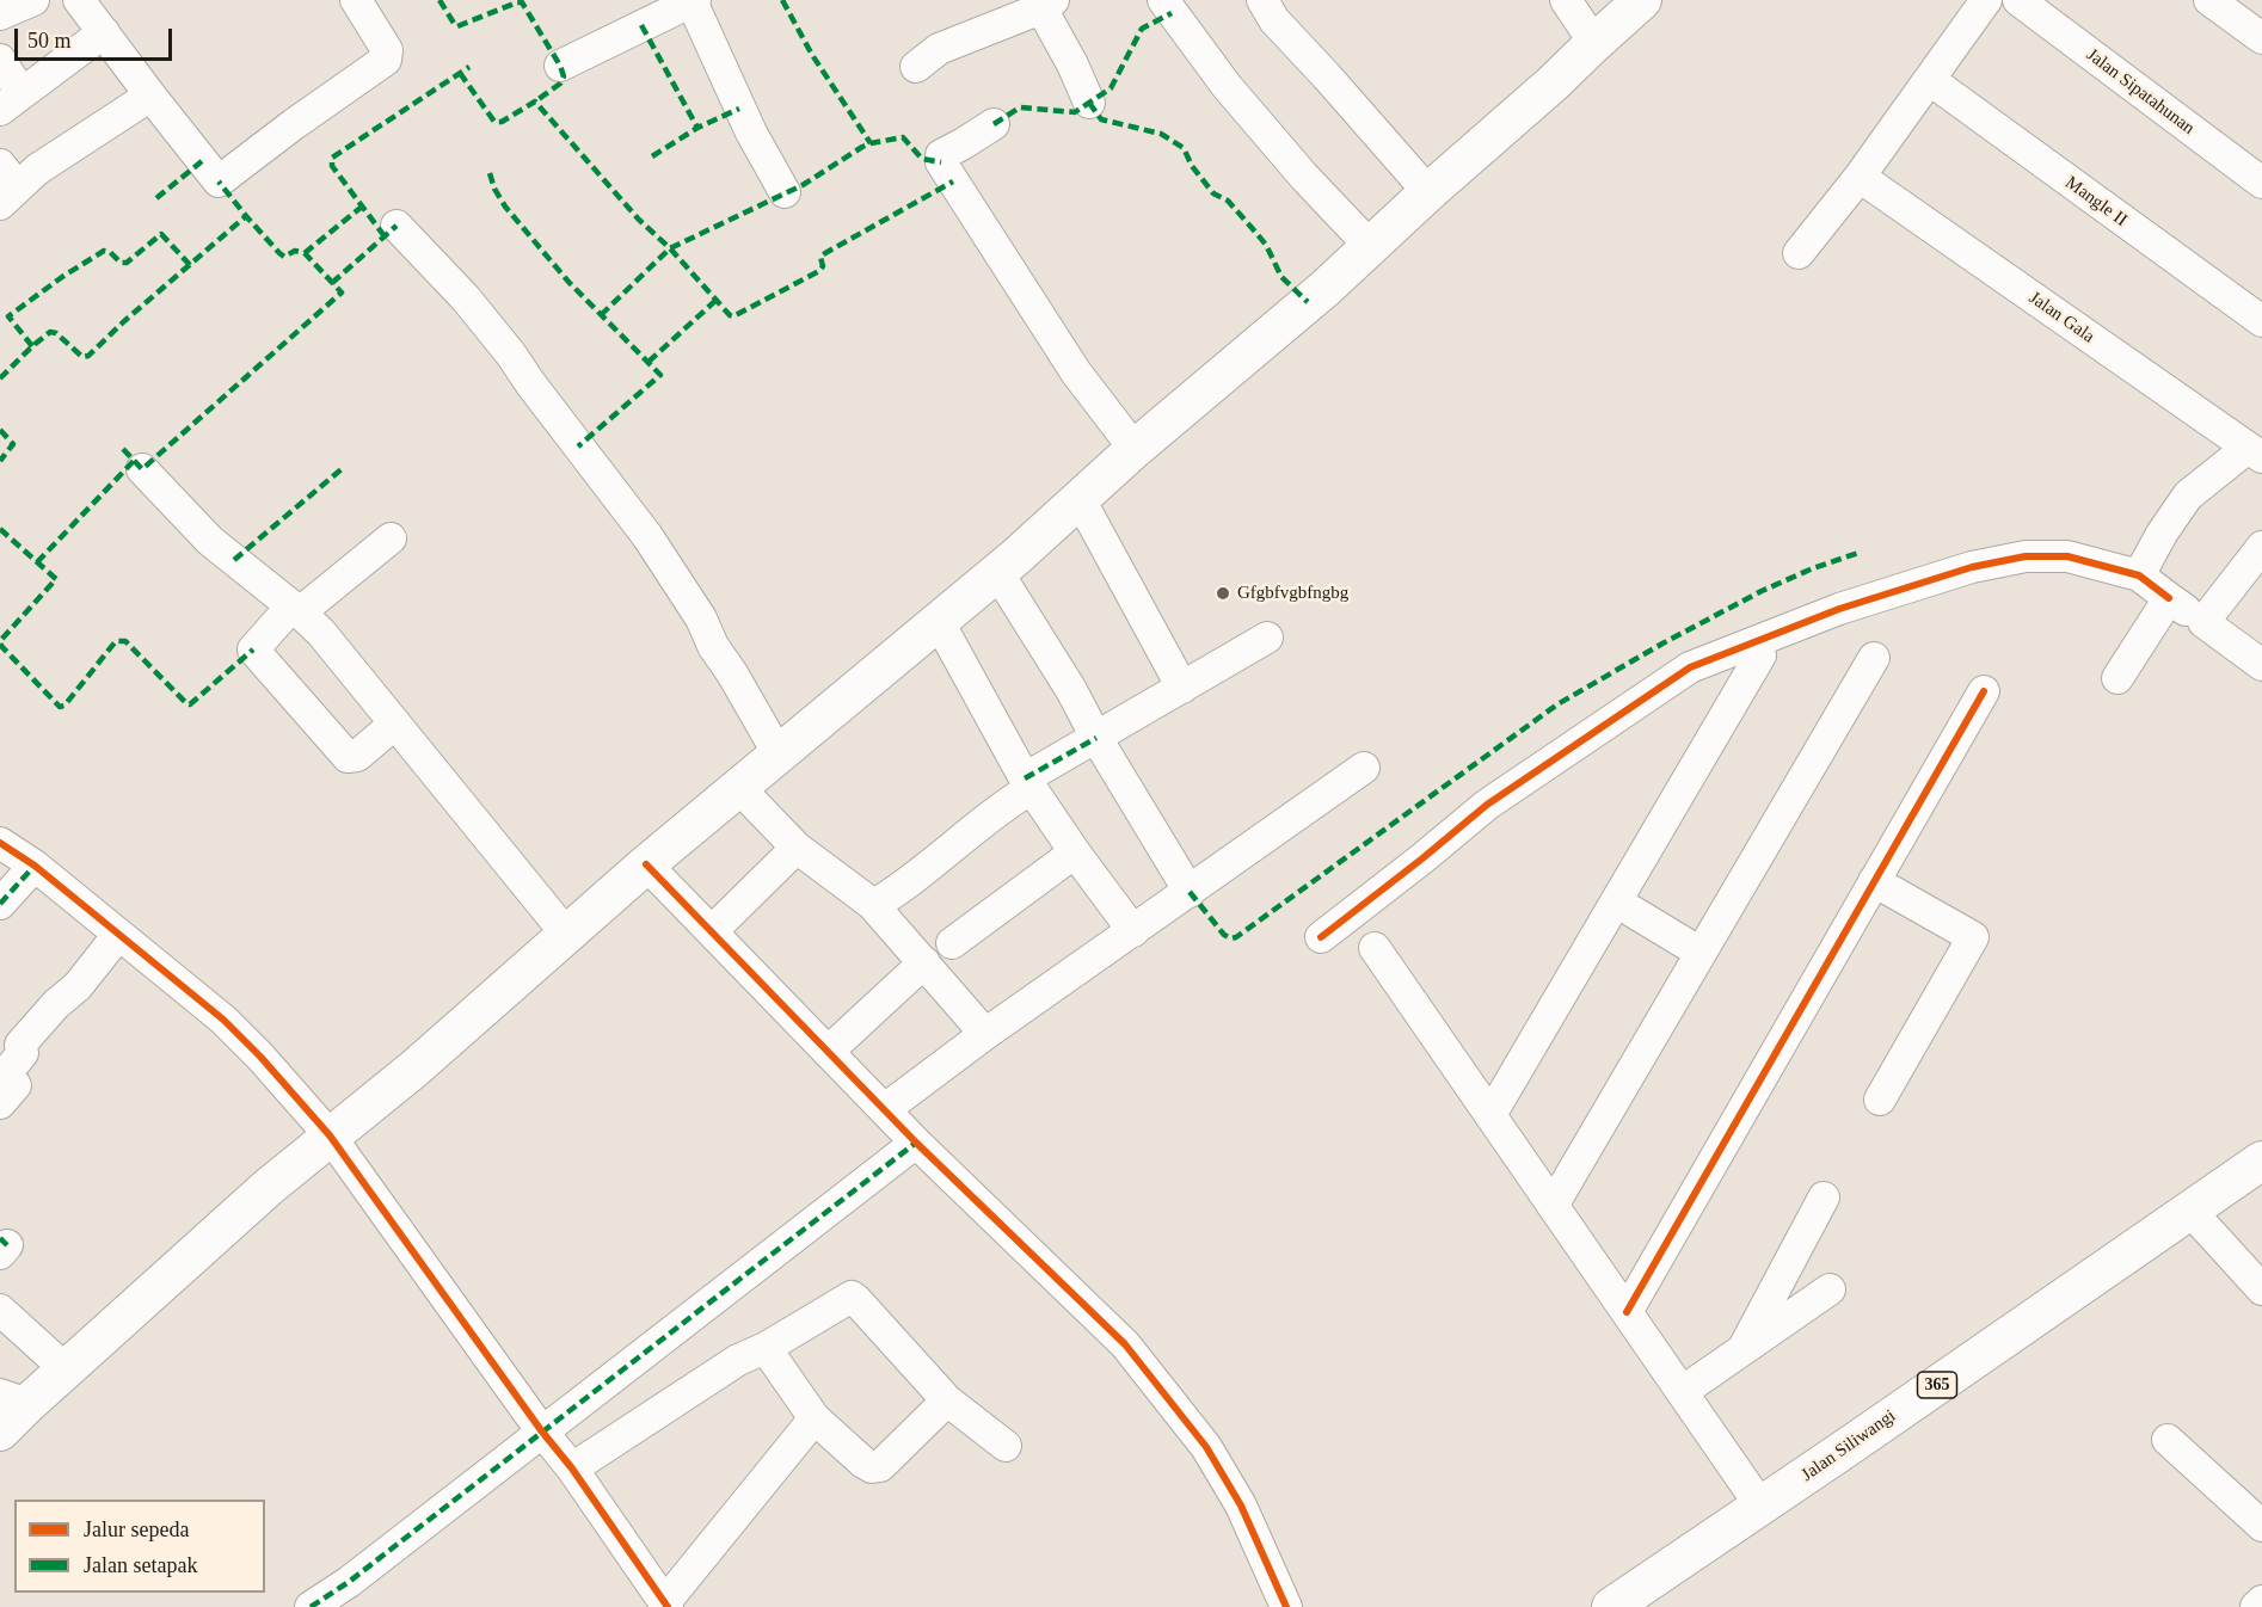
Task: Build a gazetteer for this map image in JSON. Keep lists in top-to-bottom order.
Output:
{
  "streets": {
    "main road": ["365", "Jalan Siliwangi"],
    "street": ["Jalan Sipatahunan", "Mangle II", "Jalan Gala"]
  },
  "places": ["Gfgbfvgbfngbg"],
  "legend": ["Jalur sepeda", "Jalan setapak"],
  "scale_bar": "50 m"
}
